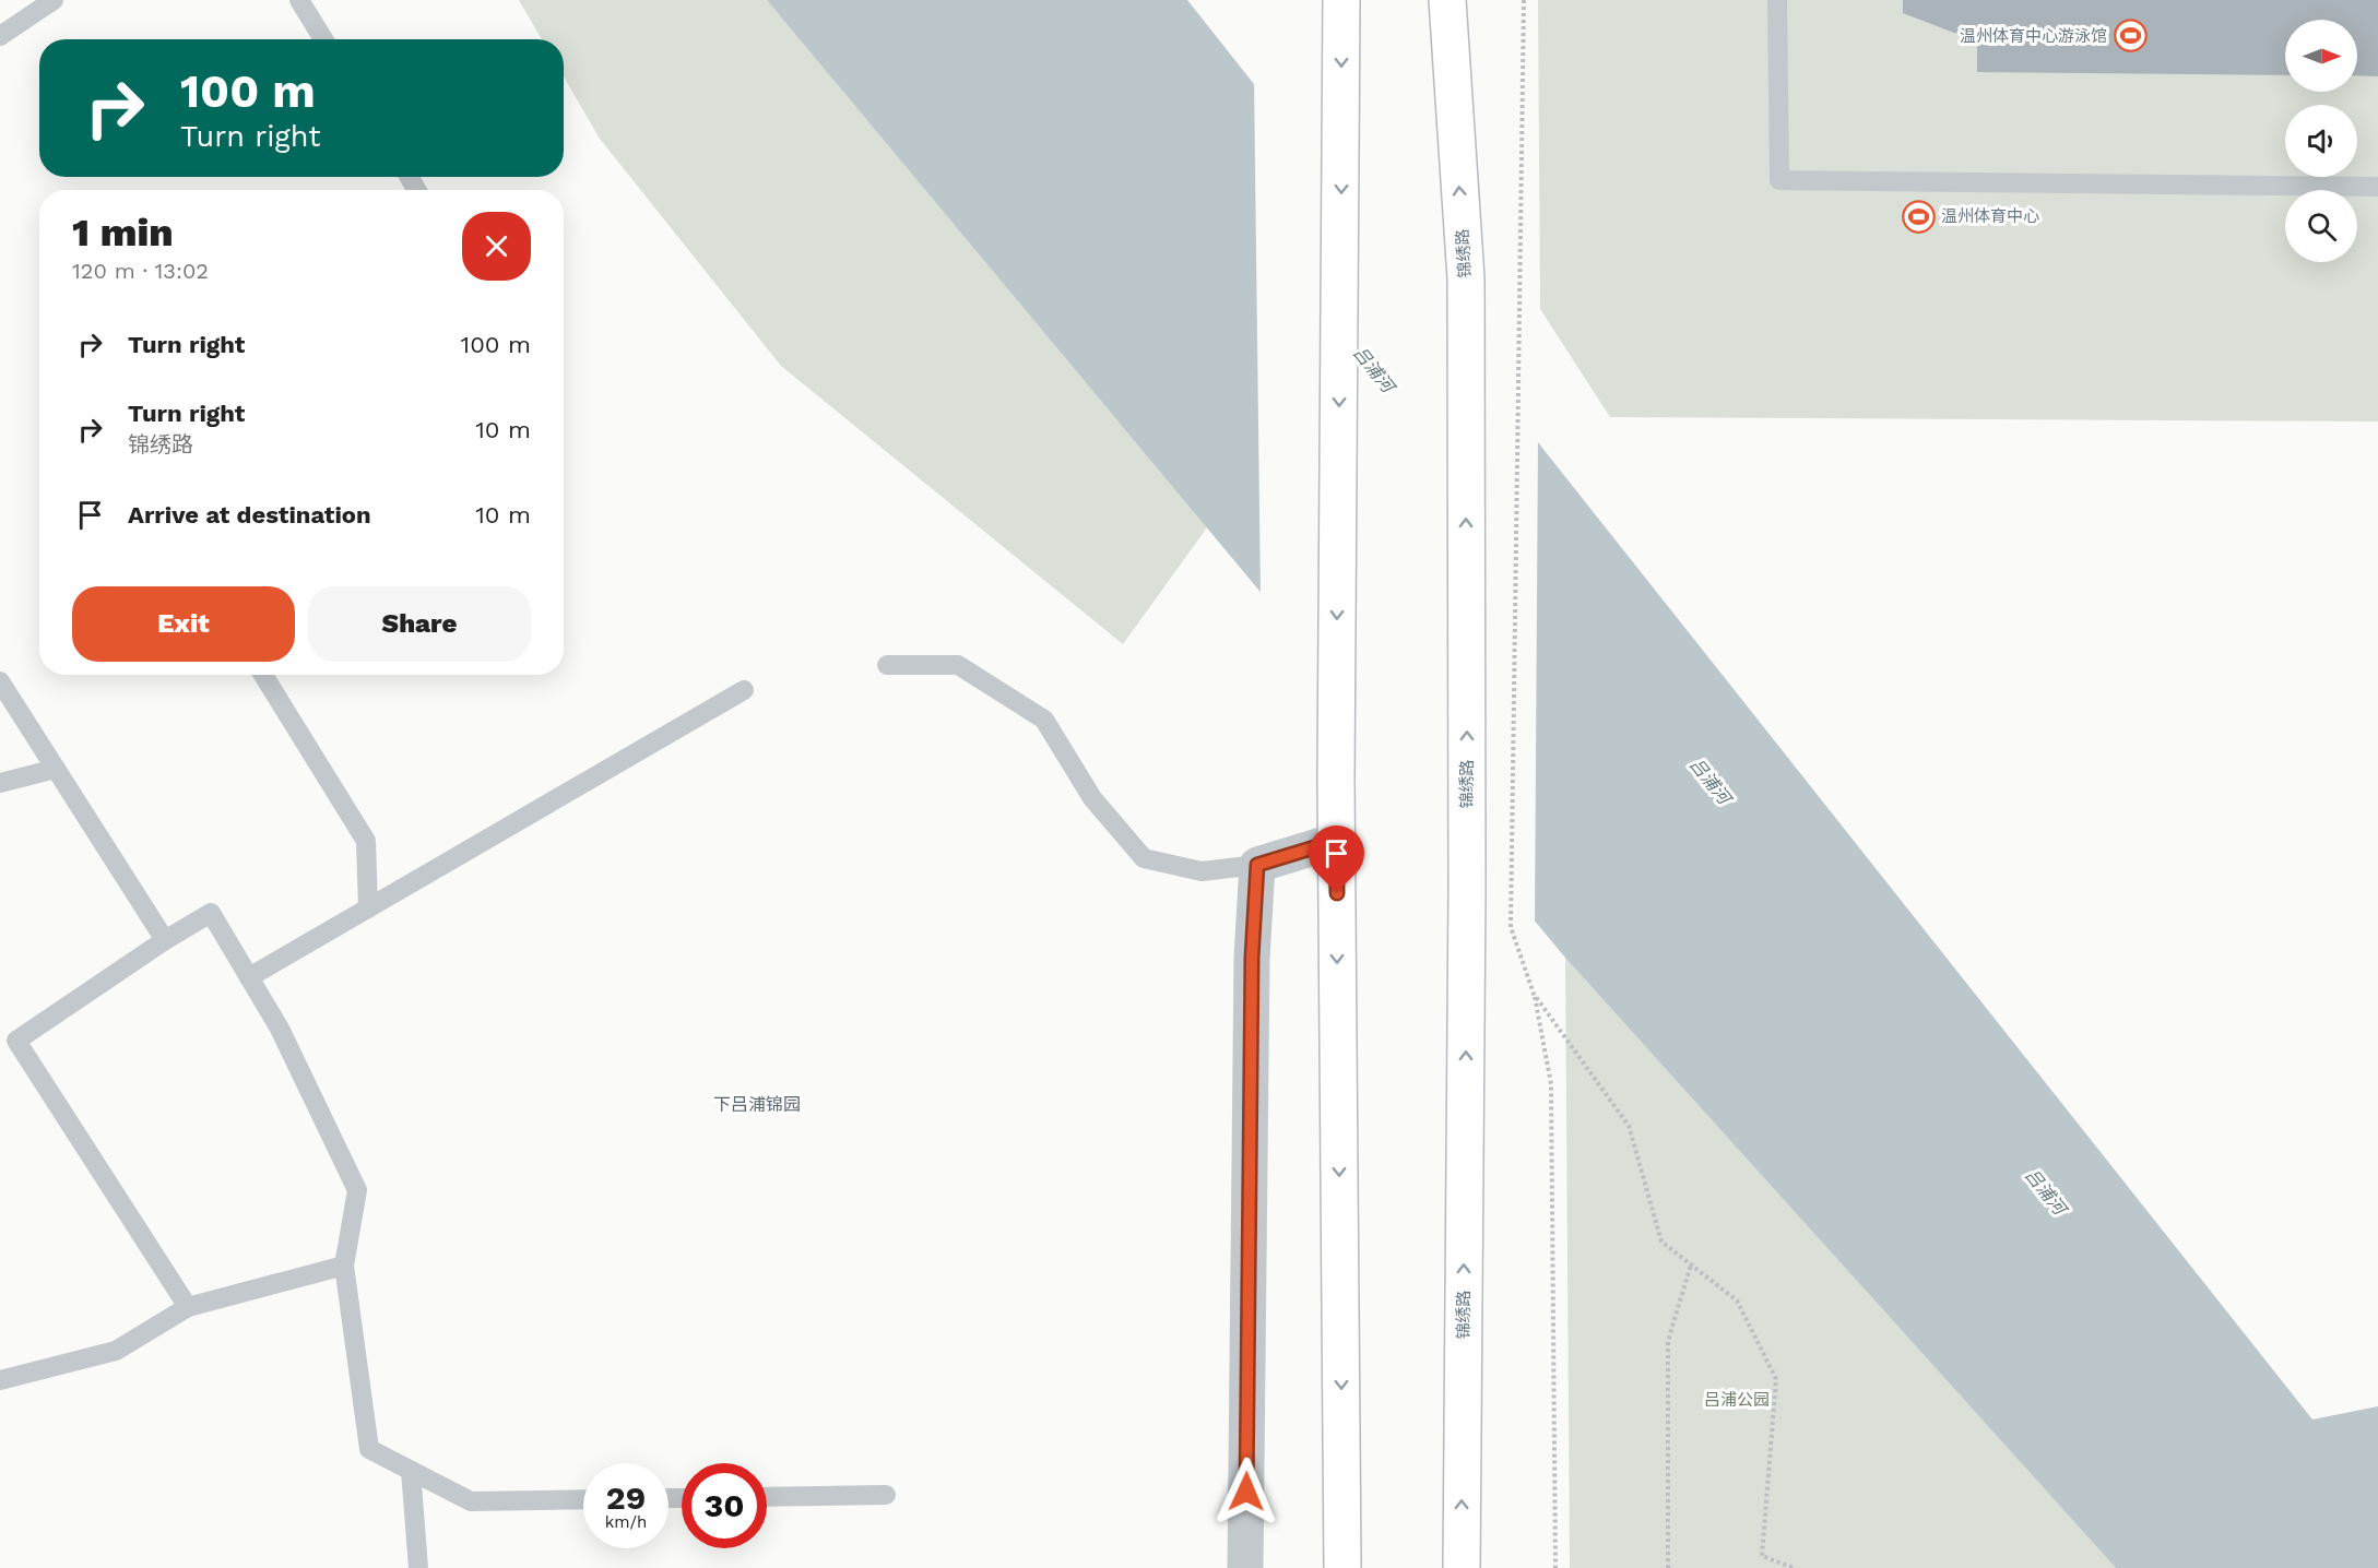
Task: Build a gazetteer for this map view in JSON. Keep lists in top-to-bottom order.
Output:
{
  "streets": {
    "main road": ["锦绣路"]
  },
  "districts": ["下吕浦锦园"],
  "water": ["吕浦河"],
  "parks": ["吕浦公园"],
  "places": {
    "sports": ["温州体育中心游泳馆", "温州体育中心"]
  },
  "north": "right",
  "page": {
    "turn": ["100 m", "Turn right"],
    "heading": ["1 min", "120 m · 13:02"],
    "list": [
      {
        "name": "Turn right",
        "value": "100 m"
      },
      {
        "name": "Turn right",
        "note": "锦绣路",
        "value": "10 m"
      },
      {
        "name": "Arrive at destination",
        "value": "10 m"
      }
    ],
    "buttons": ["Exit", "Share"],
    "speed": "29 km/h",
    "limit": "30"
  }
}
